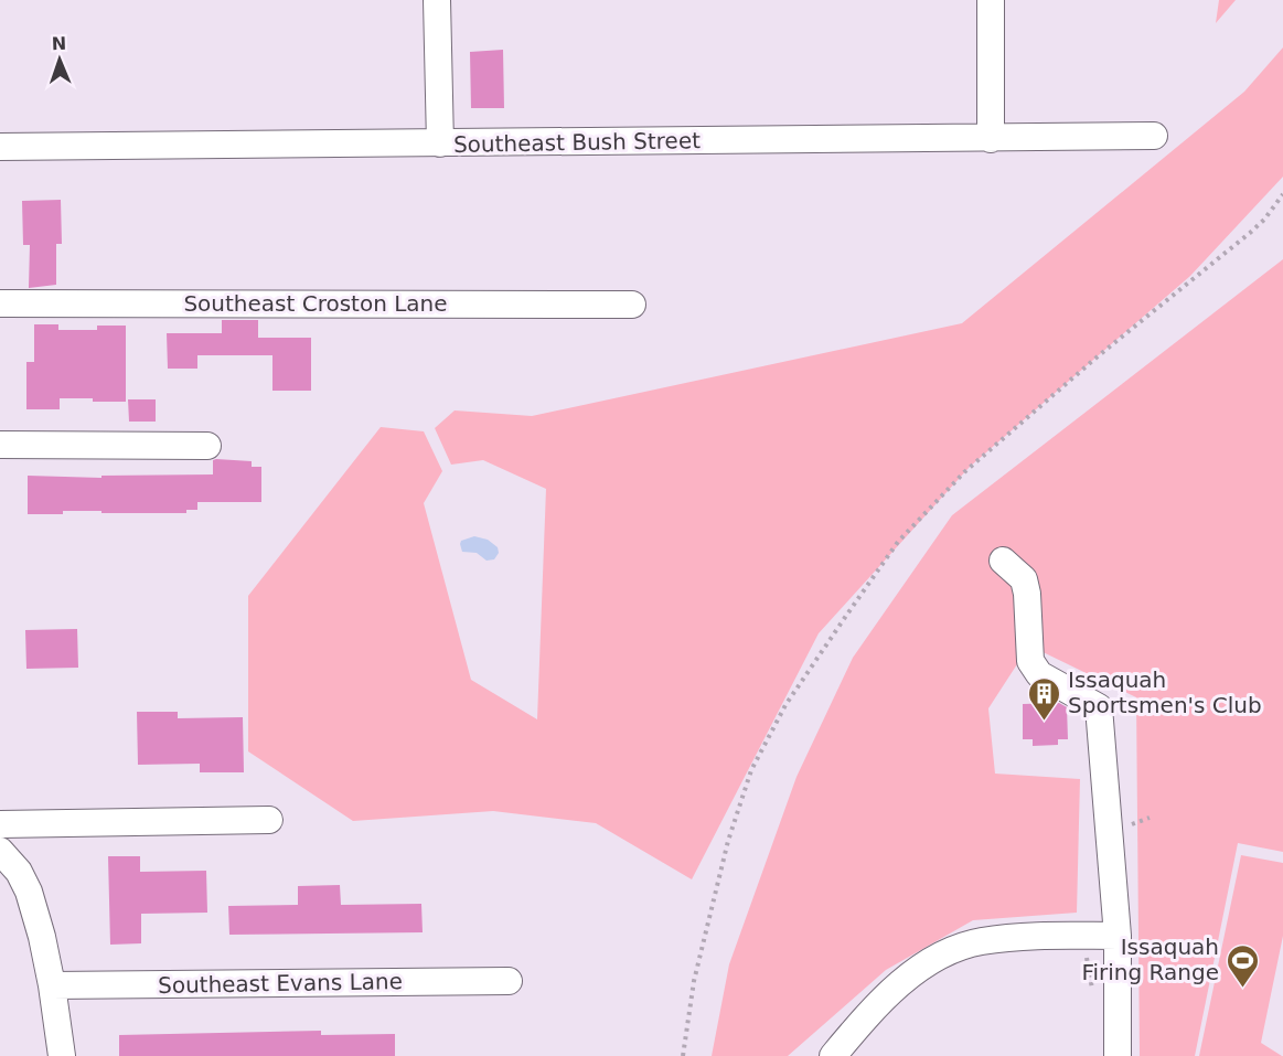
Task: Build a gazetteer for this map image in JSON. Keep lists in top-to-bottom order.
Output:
{
  "streets": {
    "street": ["Southeast Bush Street", "Southeast Croston Lane", "Southeast Evans Lane"]
  },
  "places": {
    "building": ["Issaquah Sportsmen's Club"],
    "sports": ["Issaquah Firing Range"]
  },
  "north": "top"
}
